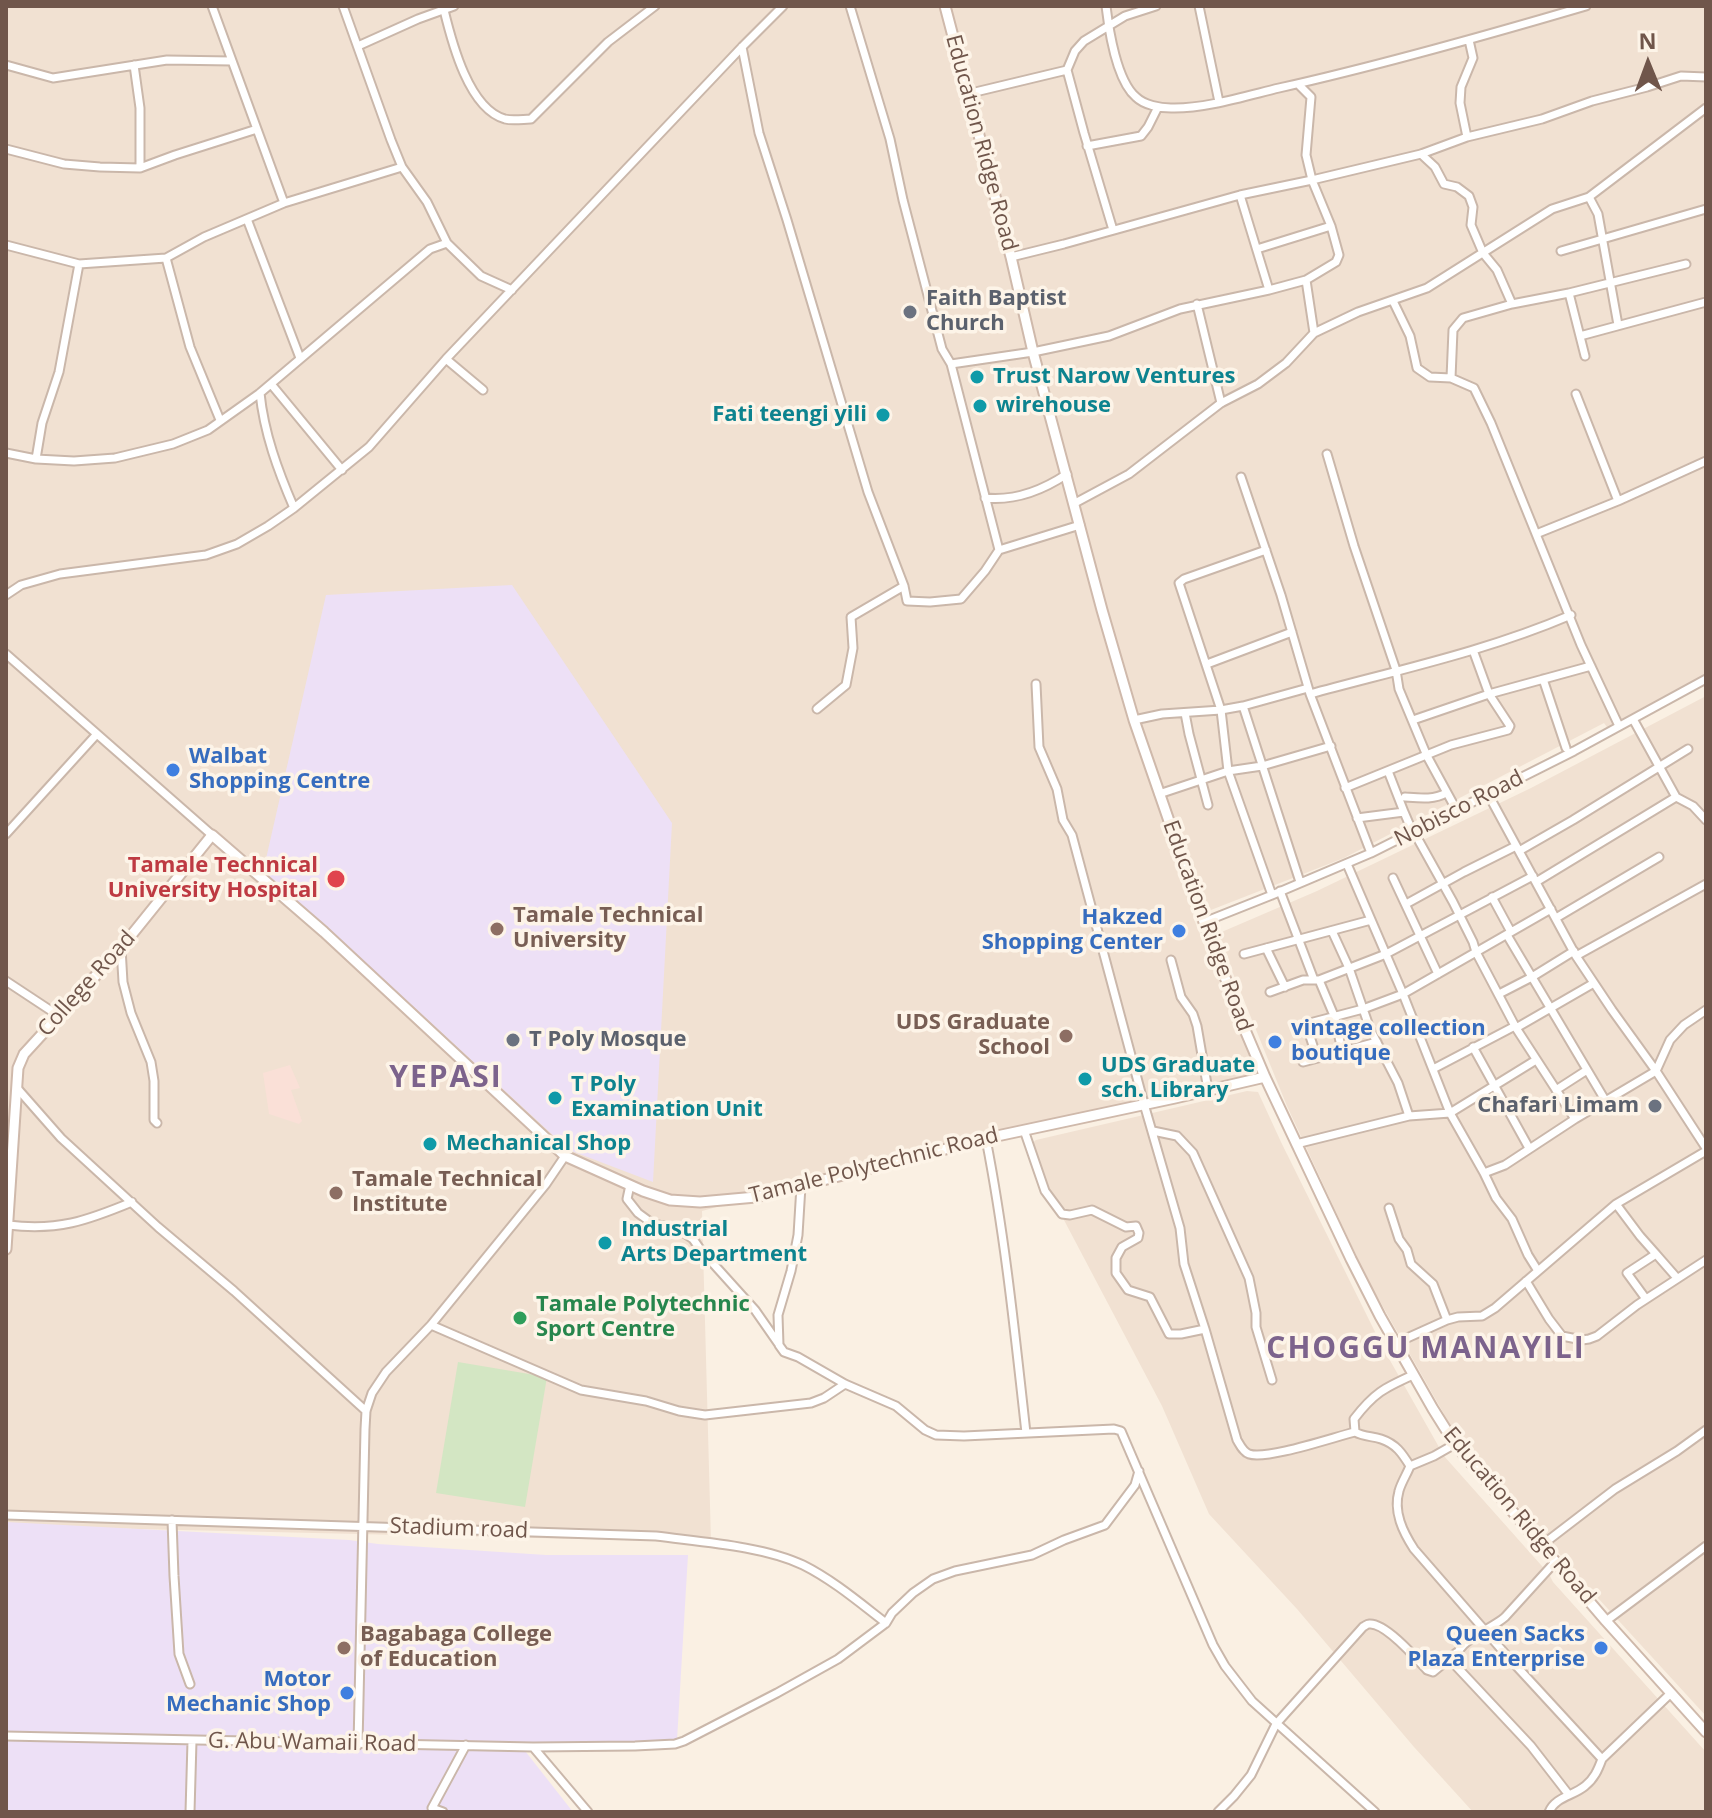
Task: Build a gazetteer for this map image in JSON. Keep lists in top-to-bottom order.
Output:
{
  "streets": {
    "main road": ["Education Ridge Road", "College Road", "Tamale Polytechnic Road"],
    "street": ["Nobisco Road", "Stadium road", "G. Abu Wamaii Road"]
  },
  "crossings": [
    ["Education Ridge Road", "Nobisco Road"],
    ["Education Ridge Road", "Tamale Polytechnic Road"],
    ["College Road", "Tamale Polytechnic Road"],
    ["Stadium road", "G. Abu Wamaii Road"]
  ],
  "districts": ["YEPASI", "CHOGGU MANAYILI"],
  "places": [
    "Faith Baptist Church",
    "Trust Narow Ventures",
    "wirehouse",
    "Fati teengi yili",
    "Walbat Shopping Centre",
    "Tamale Technical University Hospital",
    "Tamale Technical University",
    "Hakzed Shopping Center",
    "UDS Graduate School",
    "T Poly Mosque",
    "vintage collection boutique",
    "UDS Graduate sch. Library",
    "T Poly Examination Unit",
    "Chafari Limam",
    "Mechanical Shop",
    "Tamale Technical Institute",
    "Industrial Arts Department",
    "Tamale Polytechnic Sport Centre",
    "Bagabaga College of Education",
    "Queen Sacks Plaza Enterprise",
    "Motor Mechanic Shop"
  ],
  "north": "top"
}
